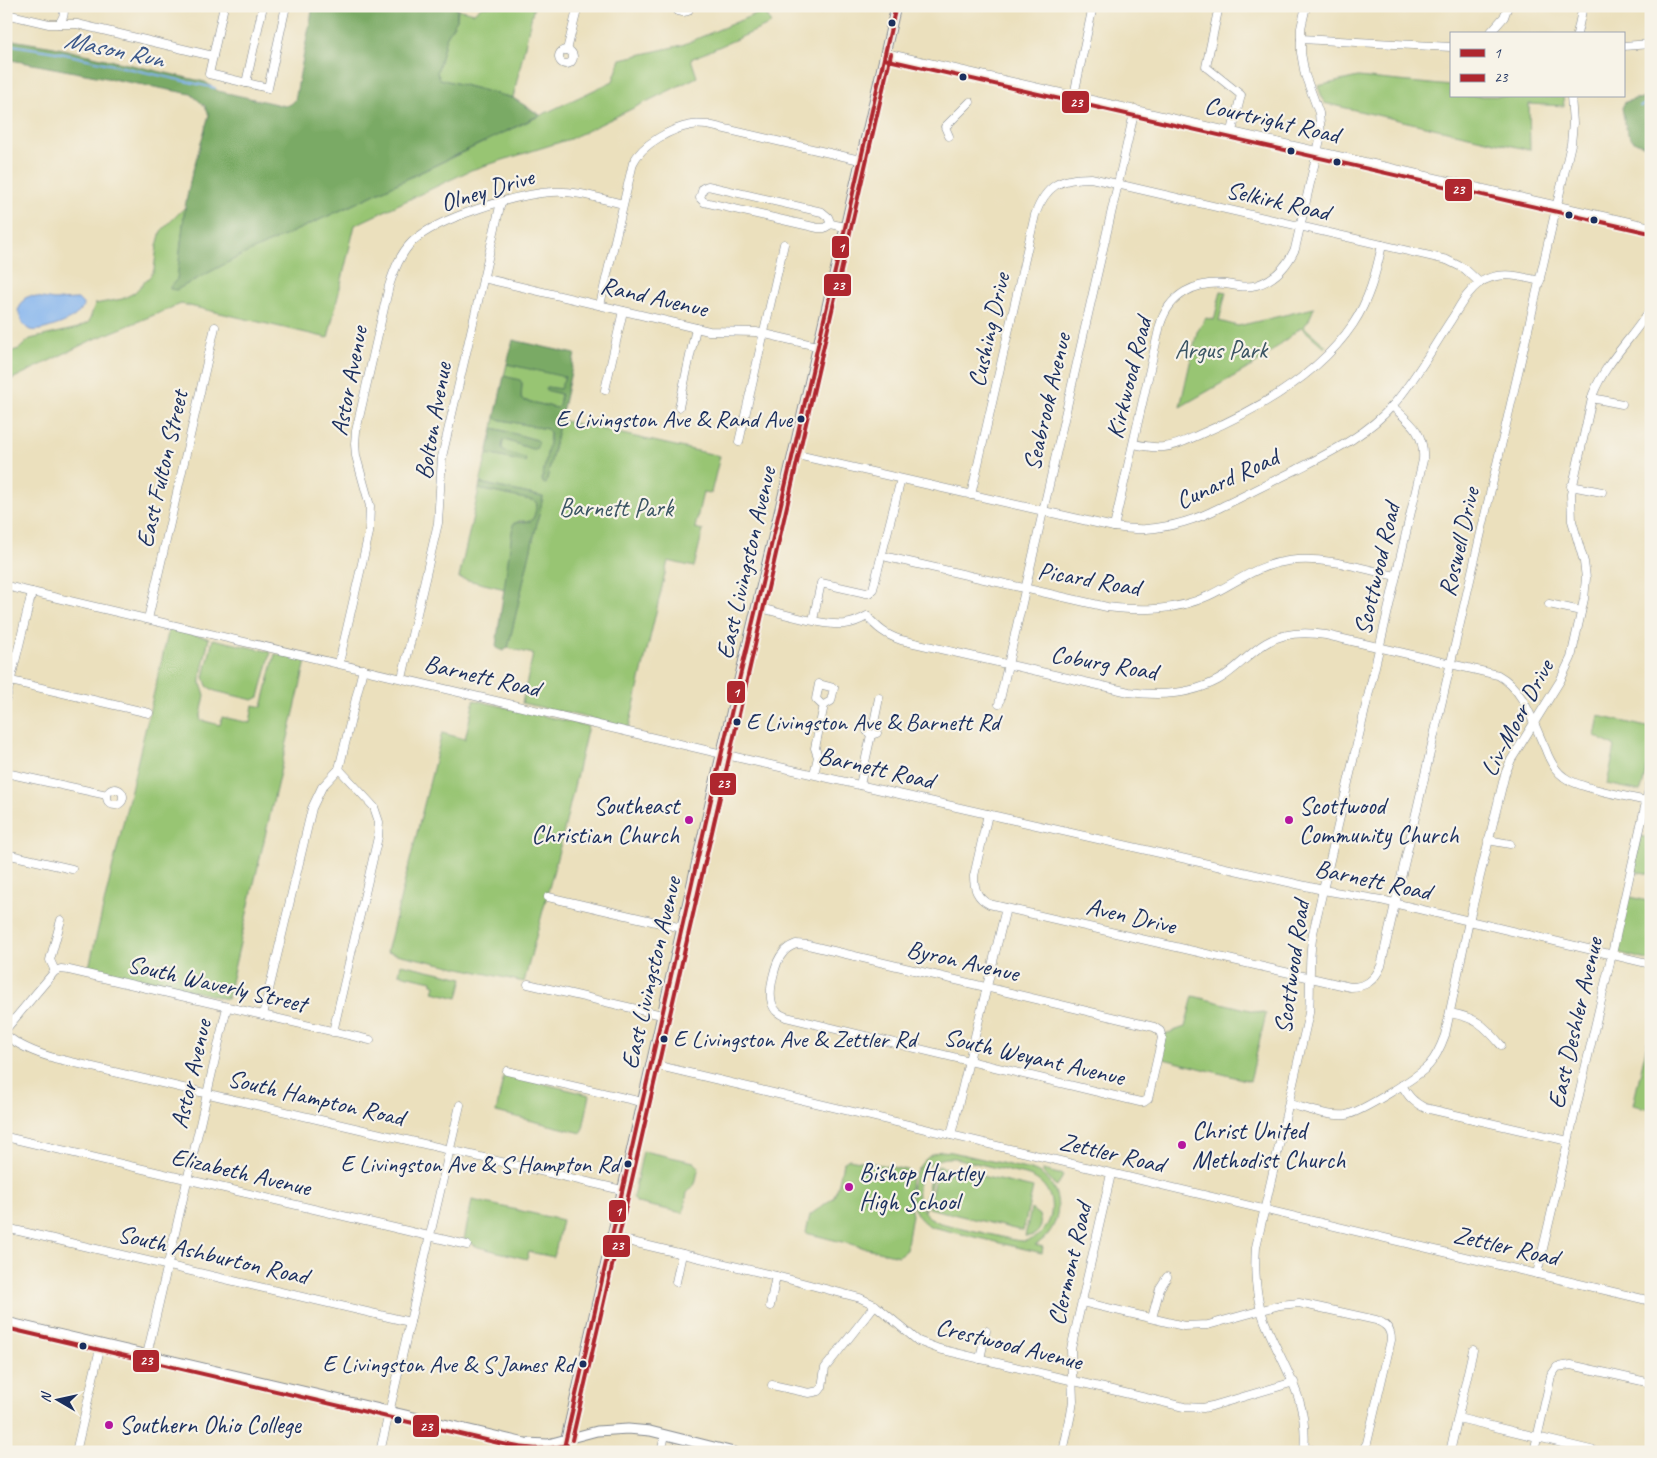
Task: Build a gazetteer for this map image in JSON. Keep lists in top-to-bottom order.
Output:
{
  "streets": {
    "main road": ["East Livingston Avenue"],
    "street": [
      "Courtright Road",
      "Olney Drive",
      "Selkirk Road",
      "Rand Avenue",
      "Cushing Drive",
      "Kirkwood Road",
      "Astor Avenue",
      "Seabrook Avenue",
      "Bolton Avenue",
      "East Fulton Street",
      "Cunard Road",
      "Roswell Drive",
      "Scottwood Road",
      "Picard Road",
      "Coburg Road",
      "Barnett Road",
      "Liv-Moor Drive",
      "Aven Drive",
      "Byron Avenue",
      "South Waverly Street",
      "East Deshler Avenue",
      "South Weyant Avenue",
      "South Hampton Road",
      "Zettler Road",
      "Elizabeth Avenue",
      "South Ashburton Road",
      "Clermont Road",
      "Crestwood Avenue"
    ]
  },
  "crossings": [
    ["Courtright Road", "Kirkwood Road"],
    ["Courtright Road", "Seabrook Avenue"],
    ["Courtright Road", "Roswell Drive"],
    ["Courtright Road", "East Livingston Avenue"],
    ["Olney Drive", "Astor Avenue"],
    ["Olney Drive", "Bolton Avenue"],
    ["Selkirk Road", "Cushing Drive"],
    ["Selkirk Road", "Kirkwood Road"],
    ["Selkirk Road", "Seabrook Avenue"],
    ["Selkirk Road", "Cunard Road"],
    ["Rand Avenue", "Bolton Avenue"],
    ["Rand Avenue", "East Livingston Avenue"],
    ["Cushing Drive", "Cunard Road"],
    ["Kirkwood Road", "Cunard Road"],
    ["Astor Avenue", "Barnett Road"],
    ["Astor Avenue", "South Waverly Street"],
    ["Astor Avenue", "South Hampton Road"],
    ["Astor Avenue", "Elizabeth Avenue"],
    ["Astor Avenue", "South Ashburton Road"],
    ["Seabrook Avenue", "Cunard Road"],
    ["Seabrook Avenue", "Picard Road"],
    ["Seabrook Avenue", "Coburg Road"],
    ["Bolton Avenue", "Barnett Road"],
    ["East Fulton Street", "Barnett Road"],
    ["Cunard Road", "Roswell Drive"],
    ["Cunard Road", "East Livingston Avenue"],
    ["Cunard Road", "Scottwood Road"],
    ["Roswell Drive", "Coburg Road"],
    ["Roswell Drive", "Barnett Road"],
    ["Roswell Drive", "Aven Drive"],
    ["East Livingston Avenue", "Coburg Road"],
    ["East Livingston Avenue", "Barnett Road"],
    ["East Livingston Avenue", "South Hampton Road"],
    ["East Livingston Avenue", "Zettler Road"],
    ["East Livingston Avenue", "Crestwood Avenue"],
    ["Scottwood Road", "Picard Road"],
    ["Scottwood Road", "Coburg Road"],
    ["Scottwood Road", "Barnett Road"],
    ["Scottwood Road", "Liv-Moor Drive"],
    ["Scottwood Road", "Aven Drive"],
    ["Scottwood Road", "Zettler Road"],
    ["Scottwood Road", "Crestwood Avenue"],
    ["Coburg Road", "Liv-Moor Drive"],
    ["Coburg Road", "East Deshler Avenue"],
    ["Barnett Road", "Liv-Moor Drive"],
    ["Barnett Road", "Aven Drive"],
    ["Barnett Road", "East Deshler Avenue"],
    ["Byron Avenue", "South Weyant Avenue"],
    ["East Deshler Avenue", "Zettler Road"],
    ["Zettler Road", "Clermont Road"],
    ["Clermont Road", "Crestwood Avenue"]
  ],
  "water": ["Mason Run"],
  "parks": ["Argus Park", "Barnett Park"],
  "places": [
    "E Livingston Ave & Rand Ave",
    "E Livingston Ave & Barnett Rd",
    "Southeast Christian Church",
    "Scottwood Community Church",
    "E Livingston Ave & Zettler Rd",
    "Christ United Methodist Church",
    "E Livingston Ave & S Hampton Rd",
    "Bishop Hartley High School",
    "E Livingston Ave & S James Rd",
    "Southern Ohio College"
  ],
  "lines": ["transit line 1", "transit line 23"],
  "legend": ["1", "23"],
  "north": "left"
}
